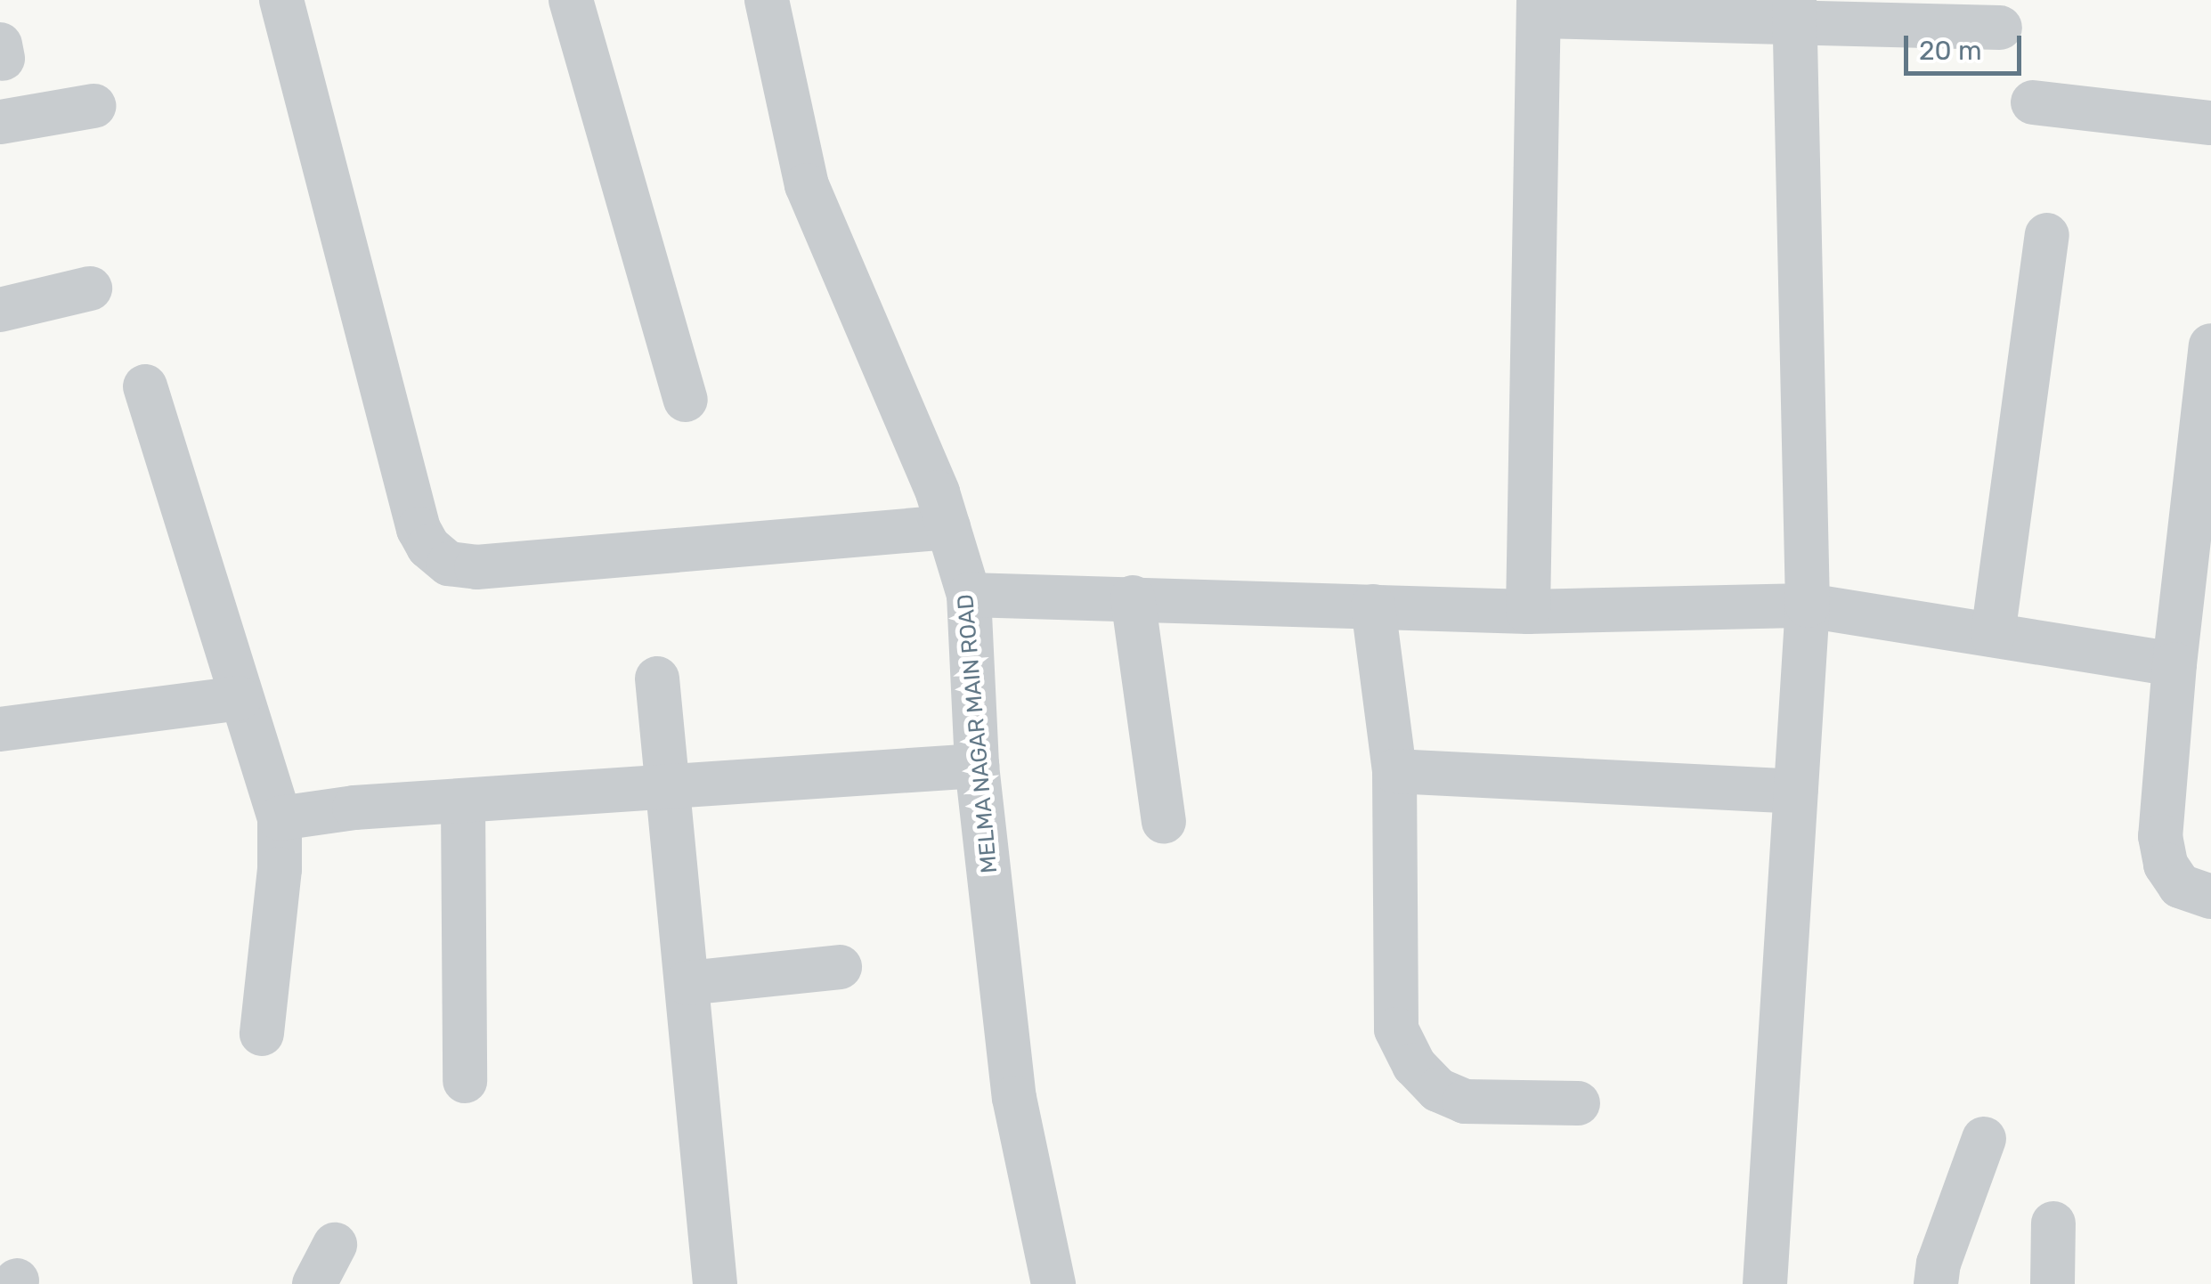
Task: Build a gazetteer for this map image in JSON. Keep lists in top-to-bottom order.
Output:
{
  "streets": {
    "street": ["MELMA NAGAR MAIN ROAD"]
  },
  "scale_bar": "20 m"
}
